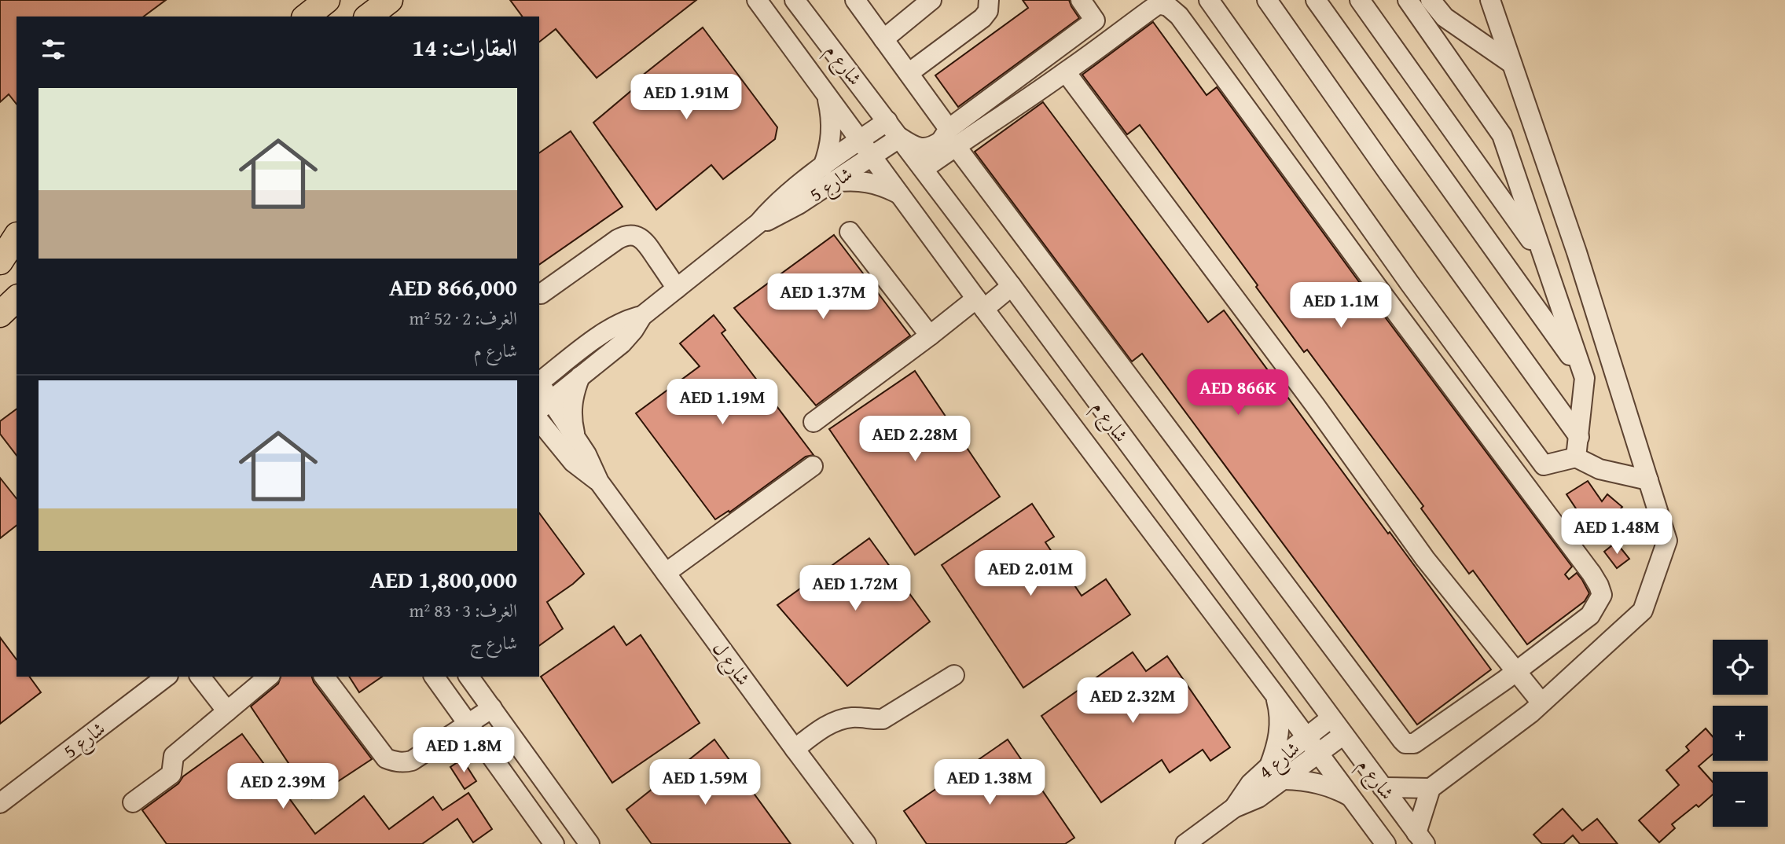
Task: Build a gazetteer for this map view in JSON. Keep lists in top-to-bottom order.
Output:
{
  "streets": {
    "street": [
      "شارع م",
      "شارع 5",
      "شارع ل",
      "شارع 4"
    ]
  },
  "crossings": [
    ["شارع م", "شارع 5"],
    ["شارع م", "شارع 4"],
    ["شارع 5", "شارع ل"]
  ],
  "page": {
    "heading": "العقارات: 14",
    "price": [
      "AED 1.91M",
      "AED 1.37M",
      "AED 1.1M",
      "AED 866K",
      "AED 1.19M",
      "AED 2.28M",
      "AED 1.48M",
      "AED 2.01M",
      "AED 1.72M",
      "AED 2.32M",
      "AED 1.8M",
      "AED 1.59M",
      "AED 1.38M",
      "AED 2.39M"
    ],
    "list": [
      {
        "name": "AED 866,000",
        "note": "الغرف: 2 · 52 m² · شارع م"
      },
      {
        "name": "AED 1,800,000",
        "note": "الغرف: 3 · 83 m² · شارع ج"
      }
    ],
    "map_buttons": ["+", "−"]
  }
}
